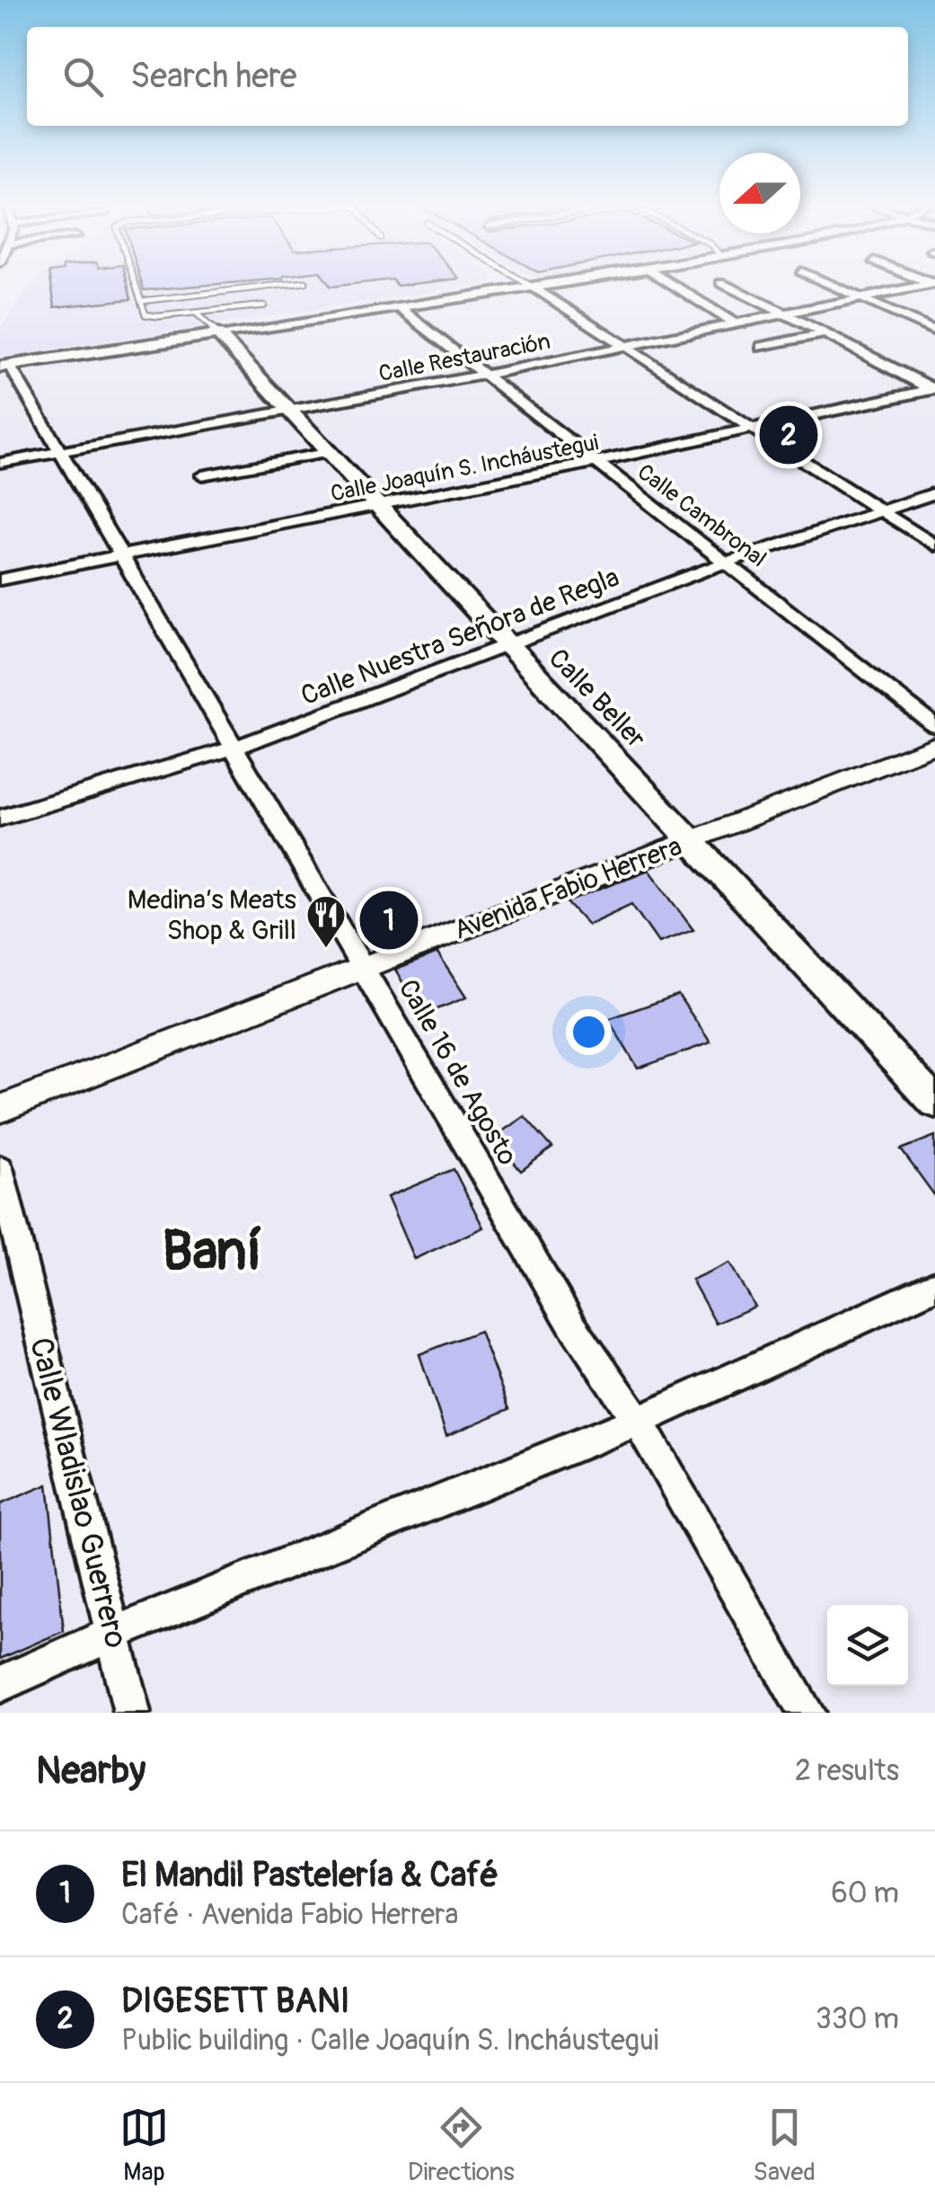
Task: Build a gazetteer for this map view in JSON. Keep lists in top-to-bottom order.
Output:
{
  "streets": {
    "main road": ["Calle Beller"],
    "street": [
      "Calle Restauración",
      "Calle Joaquín S. Incháustegui",
      "Calle Cambronal",
      "Calle Nuestra Señora de Regla",
      "Avenida Fabio Herrera",
      "Calle 16 de Agosto",
      "Calle Wladislao Guerrero"
    ]
  },
  "crossings": [
    ["Calle Restauración", "Calle Cambronal"],
    ["Calle Restauración", "Calle Beller"],
    ["Calle Restauración", "Calle 16 de Agosto"],
    ["Calle Joaquín S. Incháustegui", "Calle Cambronal"],
    ["Calle Joaquín S. Incháustegui", "Calle Beller"],
    ["Calle Joaquín S. Incháustegui", "Calle 16 de Agosto"],
    ["Calle Cambronal", "Calle Nuestra Señora de Regla"],
    ["Calle Nuestra Señora de Regla", "Calle Beller"],
    ["Calle Nuestra Señora de Regla", "Calle 16 de Agosto"],
    ["Calle Beller", "Avenida Fabio Herrera"],
    ["Avenida Fabio Herrera", "Calle 16 de Agosto"]
  ],
  "districts": ["Baní"],
  "places": {
    "restaurant": ["Medina’s Meats Shop & Grill"]
  },
  "north": "left",
  "page": {
    "search": "Search here",
    "pins": ["2", "1"],
    "heading": ["Nearby", "2 results"],
    "list": [
      {
        "mark": "1",
        "name": "El Mandil Pastelería & Café",
        "note": "Café · Avenida Fabio Herrera",
        "value": "60 m"
      },
      {
        "mark": "2",
        "name": "DIGESETT BANI",
        "note": "Public building · Calle Joaquín S. Incháustegui",
        "value": "330 m"
      }
    ],
    "nav": ["Map", "Directions", "Saved"]
  }
}
